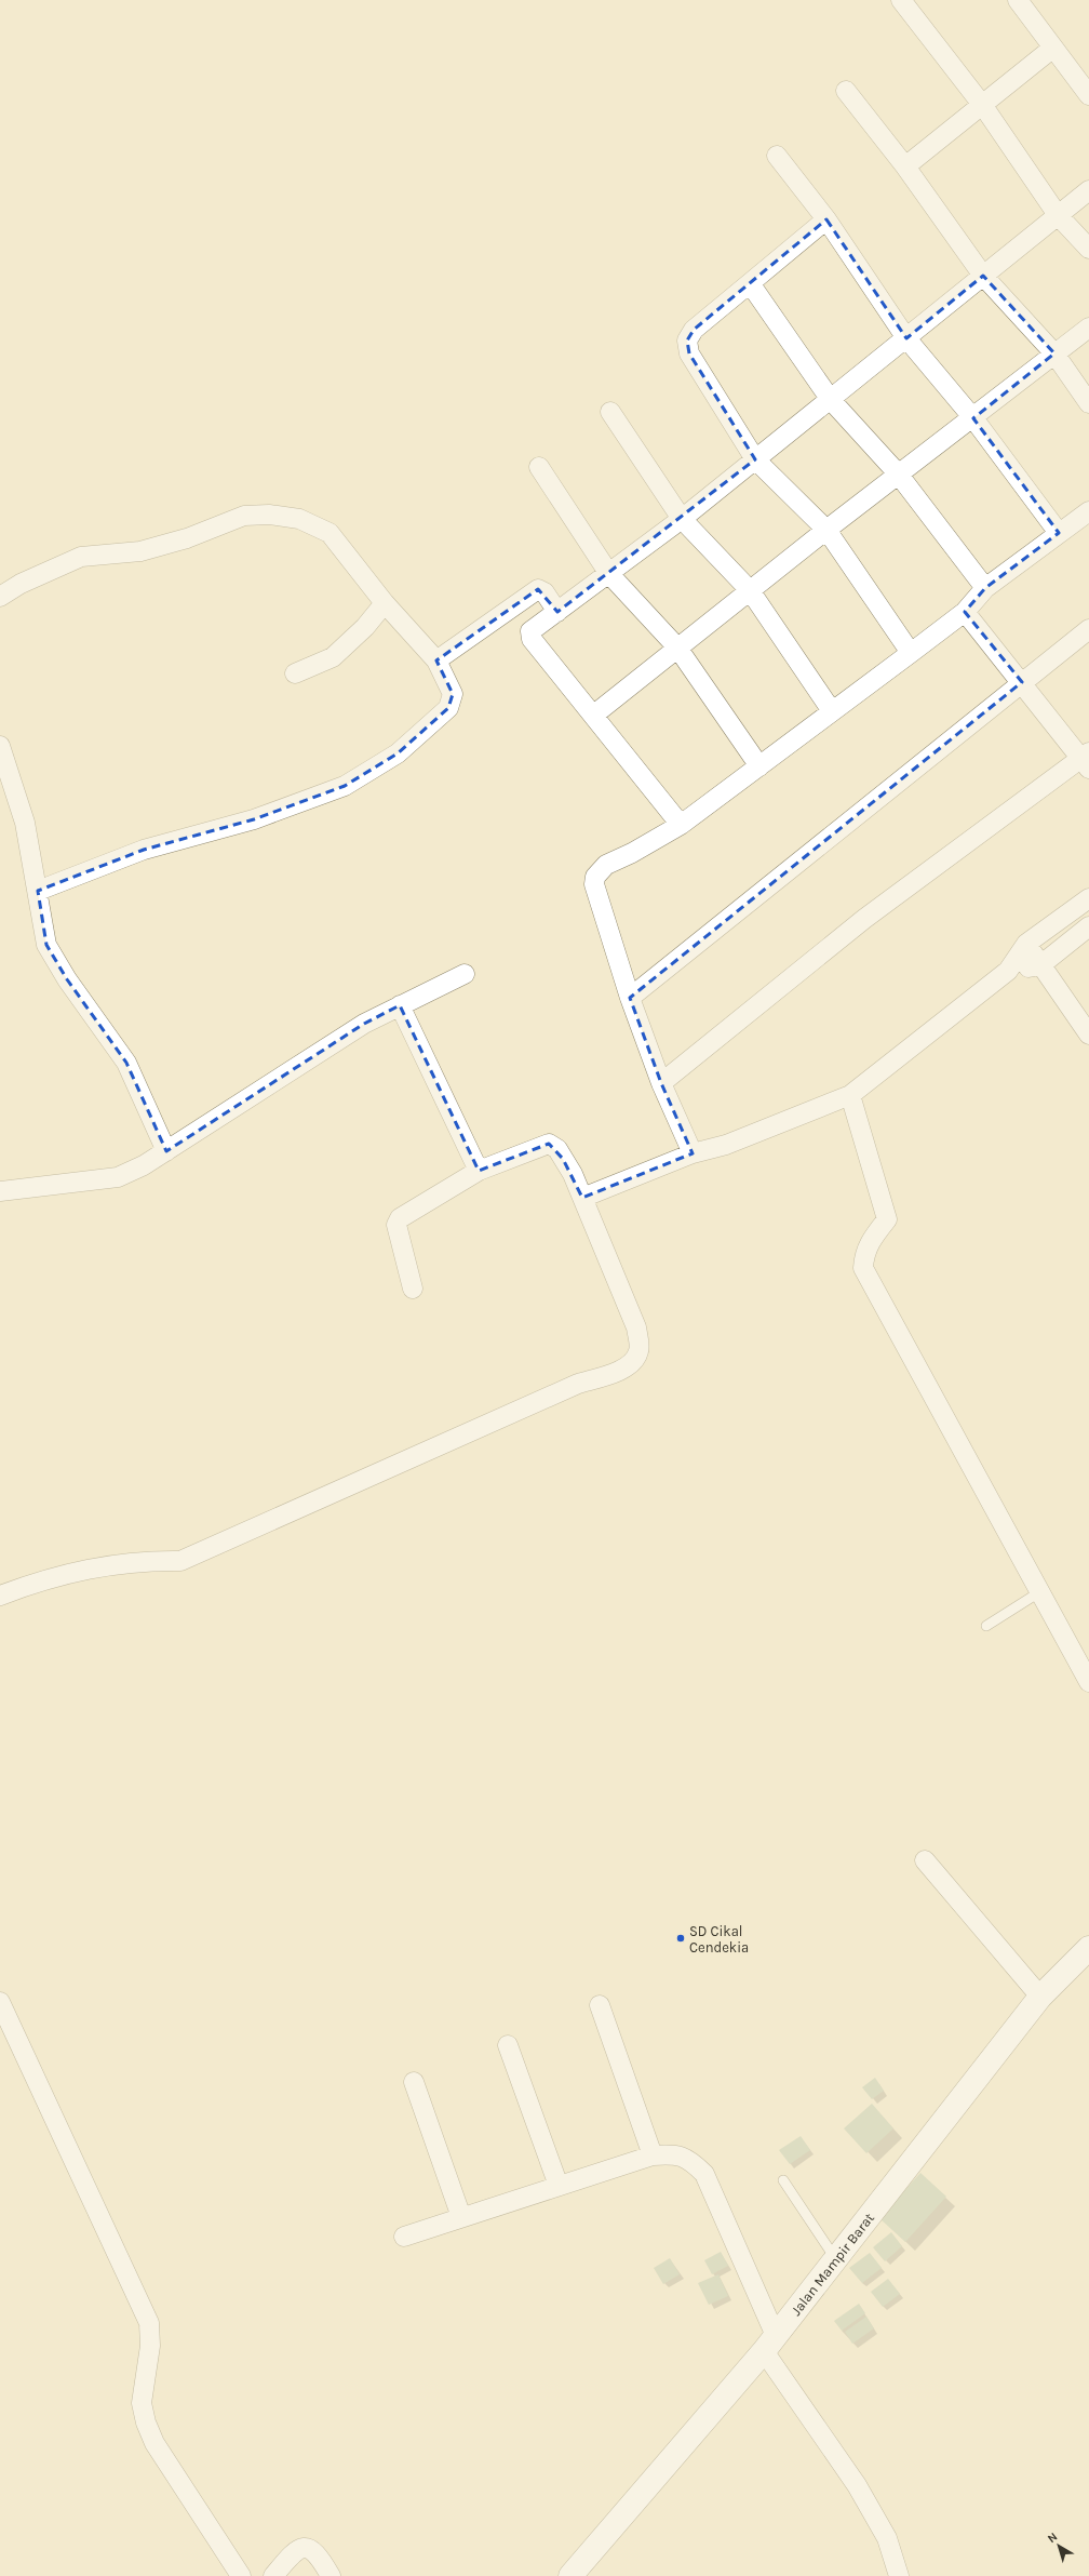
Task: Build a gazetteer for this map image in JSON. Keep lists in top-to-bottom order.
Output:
{
  "streets": {
    "street": ["Jalan Mampir Barat"]
  },
  "places": ["SD Cikal Cendekia"],
  "north": "top left"
}
